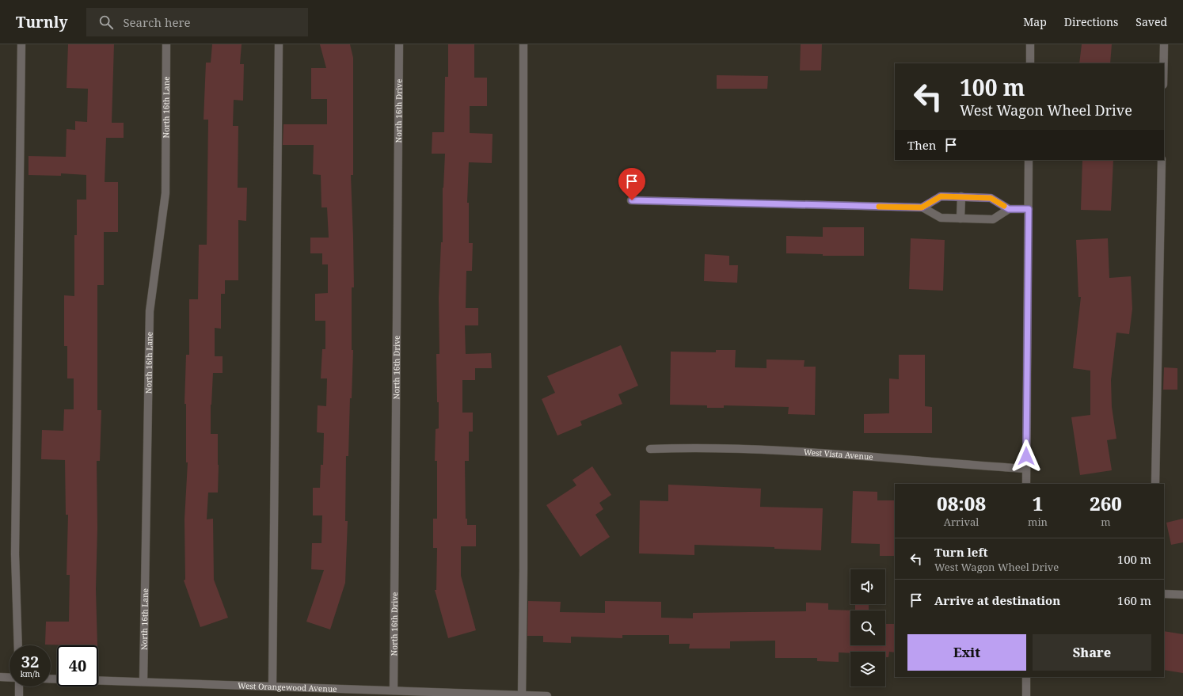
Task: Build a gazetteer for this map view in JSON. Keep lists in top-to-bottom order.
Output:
{
  "streets": {
    "street": [
      "North 16th Lane",
      "North 16th Drive",
      "West Vista Avenue",
      "West Orangewood Avenue"
    ]
  },
  "crossings": [
    ["North 16th Lane", "West Orangewood Avenue"],
    ["North 16th Drive", "West Orangewood Avenue"]
  ],
  "page": {
    "header": "Turnly",
    "search": "Search here",
    "nav": ["Map", "Directions", "Saved"],
    "turn": ["100 m", "West Wagon Wheel Drive"],
    "then": "Then",
    "eta": [
      "08:08",
      "Arrival",
      "1",
      "min",
      "260",
      "m"
    ],
    "list": [
      {
        "name": "Turn left",
        "note": "West Wagon Wheel Drive",
        "value": "100 m"
      },
      {
        "name": "Arrive at destination",
        "value": "160 m"
      }
    ],
    "buttons": ["Exit", "Share"],
    "speed": "32 km/h",
    "limit": "40"
  }
}
